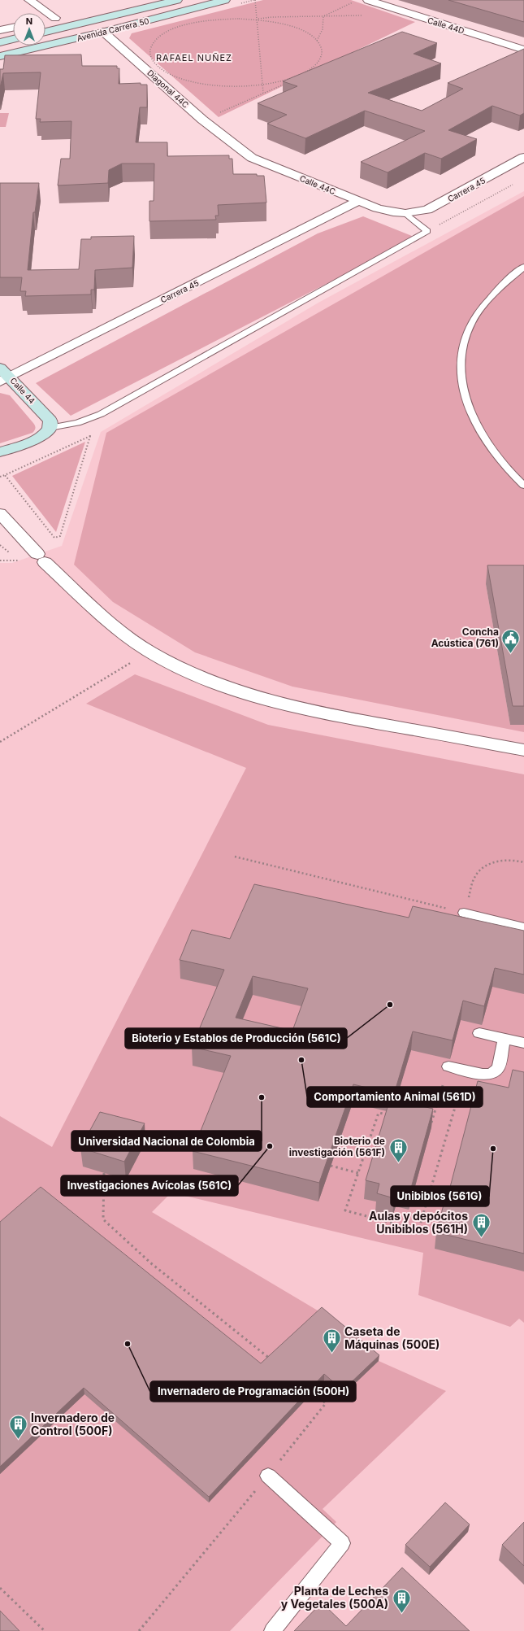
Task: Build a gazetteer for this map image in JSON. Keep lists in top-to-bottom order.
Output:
{
  "streets": {
    "main road": ["Avenida Carrera 50", "Calle 44"],
    "street": [
      "Calle 44D",
      "Diagonal 44C",
      "Calle 44C",
      "Carrera 45"
    ]
  },
  "crossings": [
    ["Avenida Carrera 50", "Diagonal 44C"],
    ["Diagonal 44C", "Calle 44C"],
    ["Calle 44C", "Carrera 45"],
    ["Carrera 45", "Calle 44"]
  ],
  "districts": ["RAFAEL NUÑEZ"],
  "places": {
    "public building": ["Concha Acústica (761)"],
    "other": [
      "Bioterio y Establos de Producción (561C)",
      "Comportamiento Animal (561D)",
      "Universidad Nacional de Colombia",
      "Investigaciones Avícolas (561C)",
      "Unibiblos (561G)",
      "Invernadero de Programación (500H)"
    ],
    "building": [
      "Bioterio de investigación (561F)",
      "Aulas y depócitos Unibiblos (561H)",
      "Caseta de Máquinas (500E)",
      "Invernadero de Control (500F)",
      "Planta de Leches y Vegetales (500A)"
    ]
  },
  "north": "top"
}
